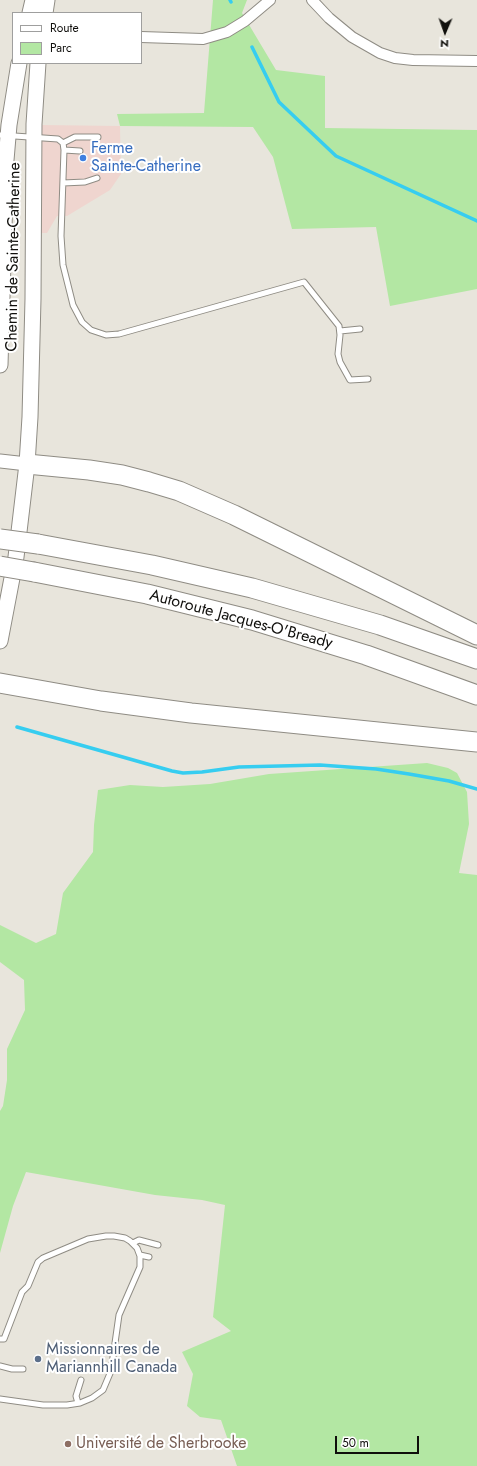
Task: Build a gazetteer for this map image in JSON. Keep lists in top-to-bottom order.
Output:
{
  "streets": {
    "highway": ["Autoroute Jacques-O'Bready"],
    "main road": ["Chemin de Sainte-Catherine"]
  },
  "places": ["Ferme Sainte-Catherine", "Missionnaires de Mariannhill Canada", "Université de Sherbrooke"],
  "legend": ["Route", "Parc"],
  "scale_bar": "50 m",
  "north": "bottom"
}
